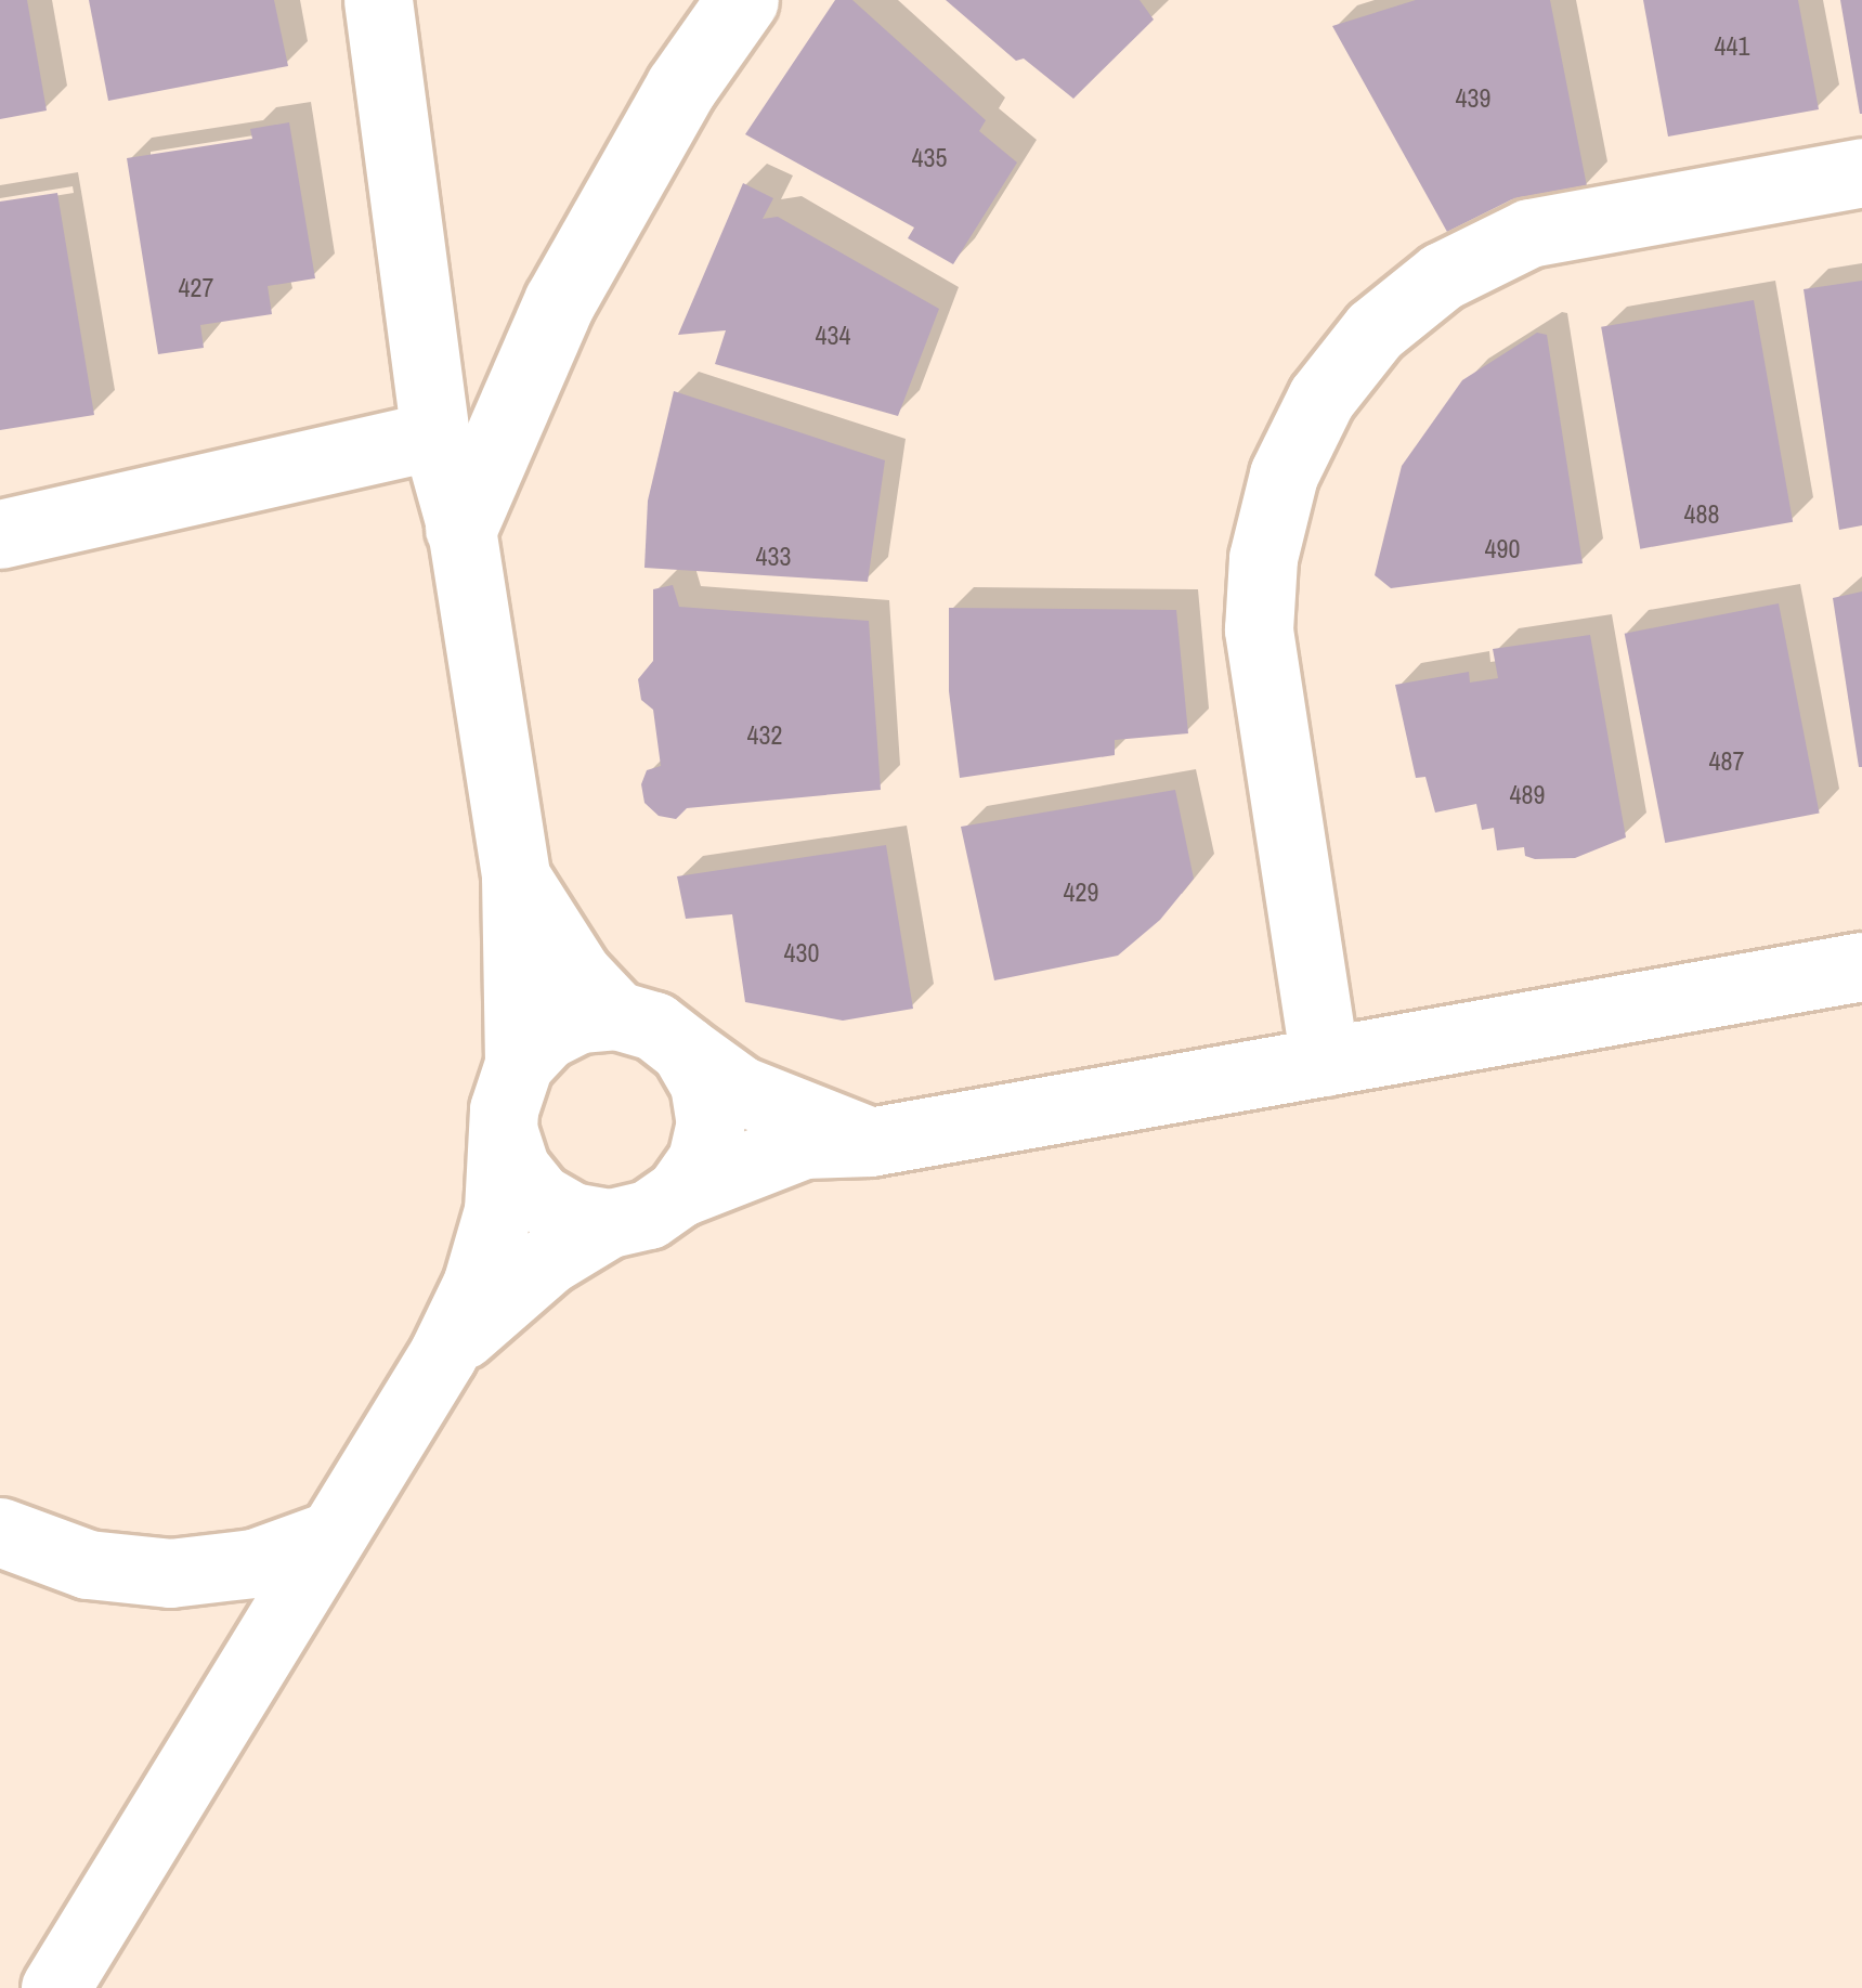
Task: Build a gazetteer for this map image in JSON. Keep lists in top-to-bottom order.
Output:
{
  "house_numbers": [
    "441",
    "439",
    "435",
    "427",
    "434",
    "488",
    "490",
    "433",
    "432",
    "487",
    "489",
    "429",
    "430"
  ]
}
